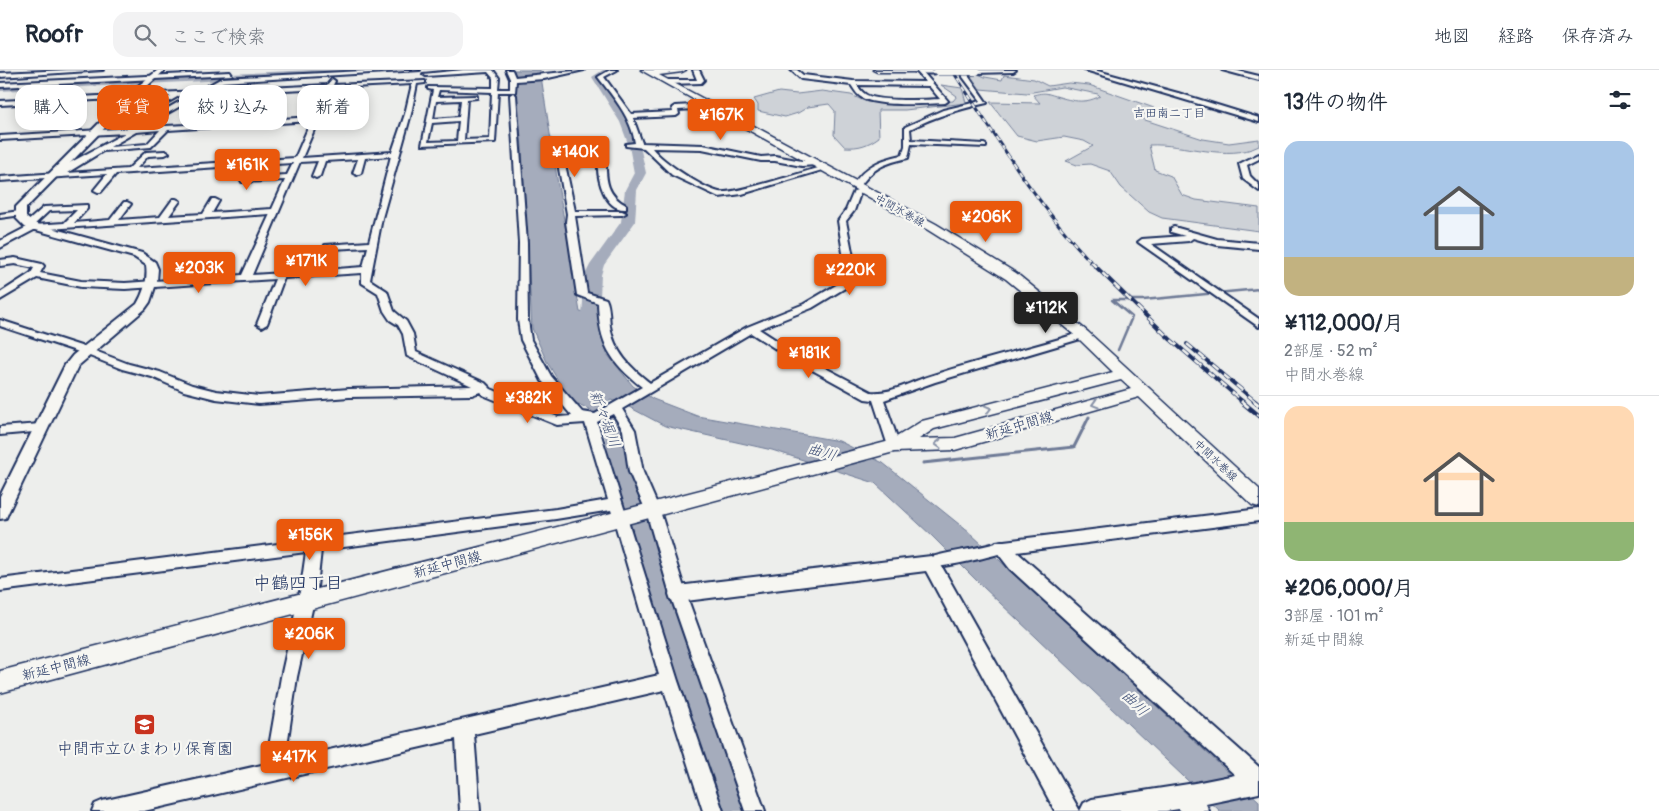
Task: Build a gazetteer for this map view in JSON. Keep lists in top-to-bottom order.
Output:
{
  "streets": {
    "main road": ["中間水巻線", "新延中間線"]
  },
  "crossings": [
    ["中間水巻線", "新延中間線"]
  ],
  "districts": ["吉田南二丁目", "中鶴四丁目"],
  "water": ["新々堀川", "曲川"],
  "places": {
    "school or university": ["中間市立ひまわり保育園"]
  },
  "page": {
    "header": "Roofr",
    "search": "ここで検索",
    "nav": ["地図", "経路", "保存済み"],
    "heading": "13件の物件",
    "chip": [
      "購入",
      "賃貸",
      "絞り込み",
      "新着"
    ],
    "price": [
      "¥167K",
      "¥140K",
      "¥161K",
      "¥206K",
      "¥171K",
      "¥203K",
      "¥220K",
      "¥112K",
      "¥181K",
      "¥382K",
      "¥156K",
      "¥206K",
      "¥417K"
    ],
    "list": [
      {
        "name": "¥112,000/月",
        "note": "2部屋 · 52 m² · 中間水巻線"
      },
      {
        "name": "¥206,000/月",
        "note": "3部屋 · 101 m² · 新延中間線"
      }
    ]
  }
}
